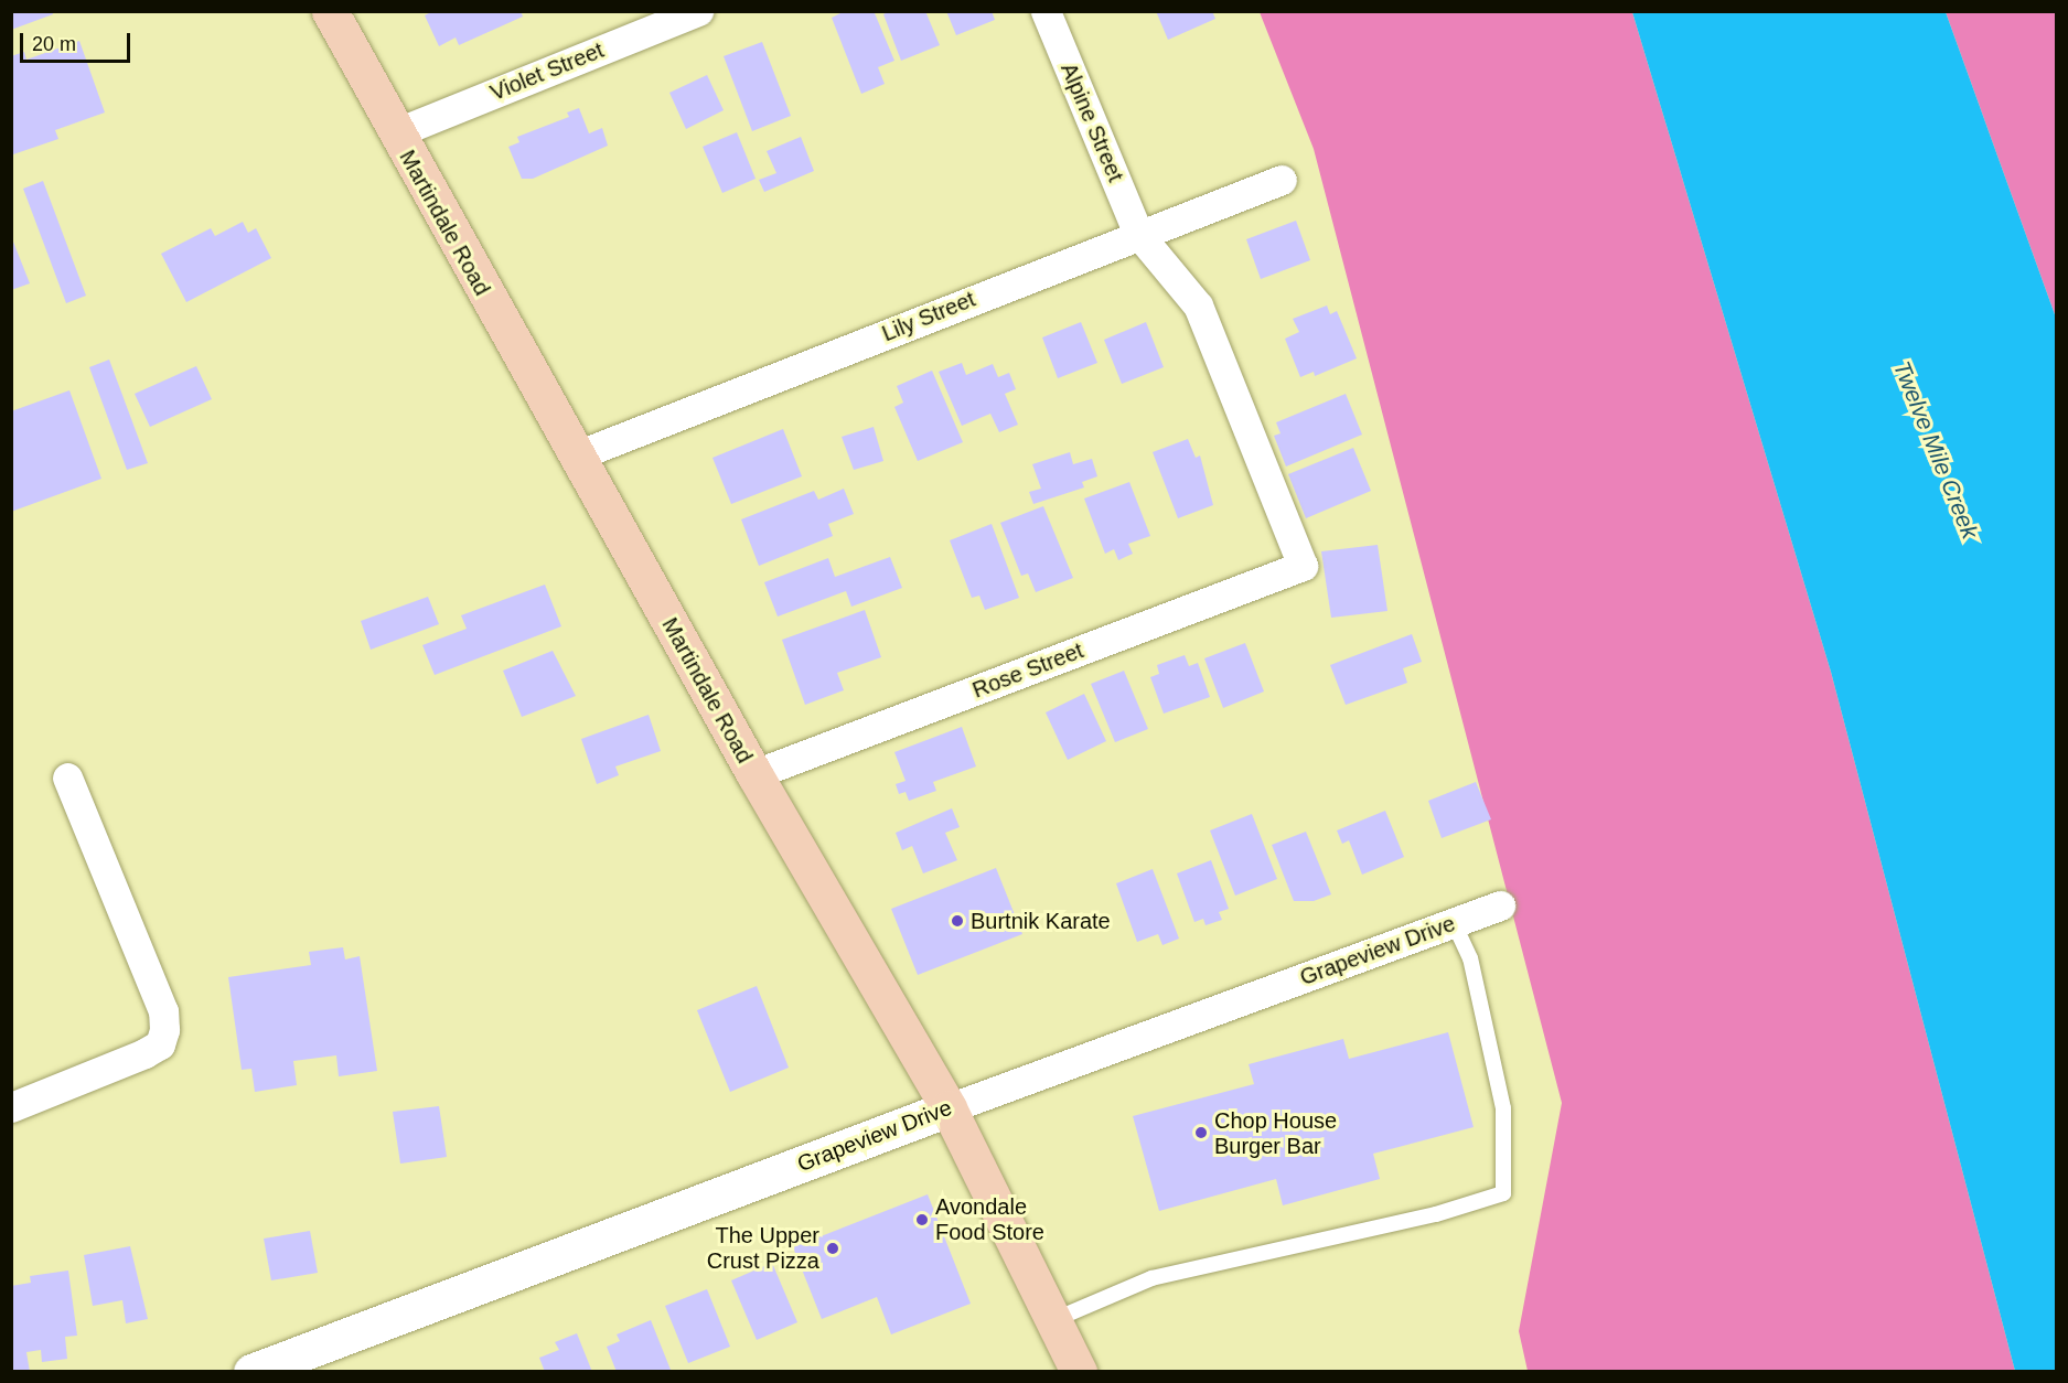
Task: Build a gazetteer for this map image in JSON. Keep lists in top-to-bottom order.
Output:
{
  "streets": {
    "main road": ["Martindale Road"],
    "street": [
      "Violet Street",
      "Alpine Street",
      "Lily Street",
      "Rose Street",
      "Grapeview Drive"
    ]
  },
  "crossings": [
    ["Violet Street", "Martindale Road"],
    ["Alpine Street", "Lily Street"],
    ["Alpine Street", "Rose Street"],
    ["Martindale Road", "Lily Street"],
    ["Martindale Road", "Rose Street"],
    ["Martindale Road", "Grapeview Drive"]
  ],
  "water": ["Twelve Mile Creek"],
  "places": [
    "Burtnik Karate",
    "Chop House Burger Bar",
    "Avondale Food Store",
    "The Upper Crust Pizza"
  ],
  "scale_bar": "20 m"
}
